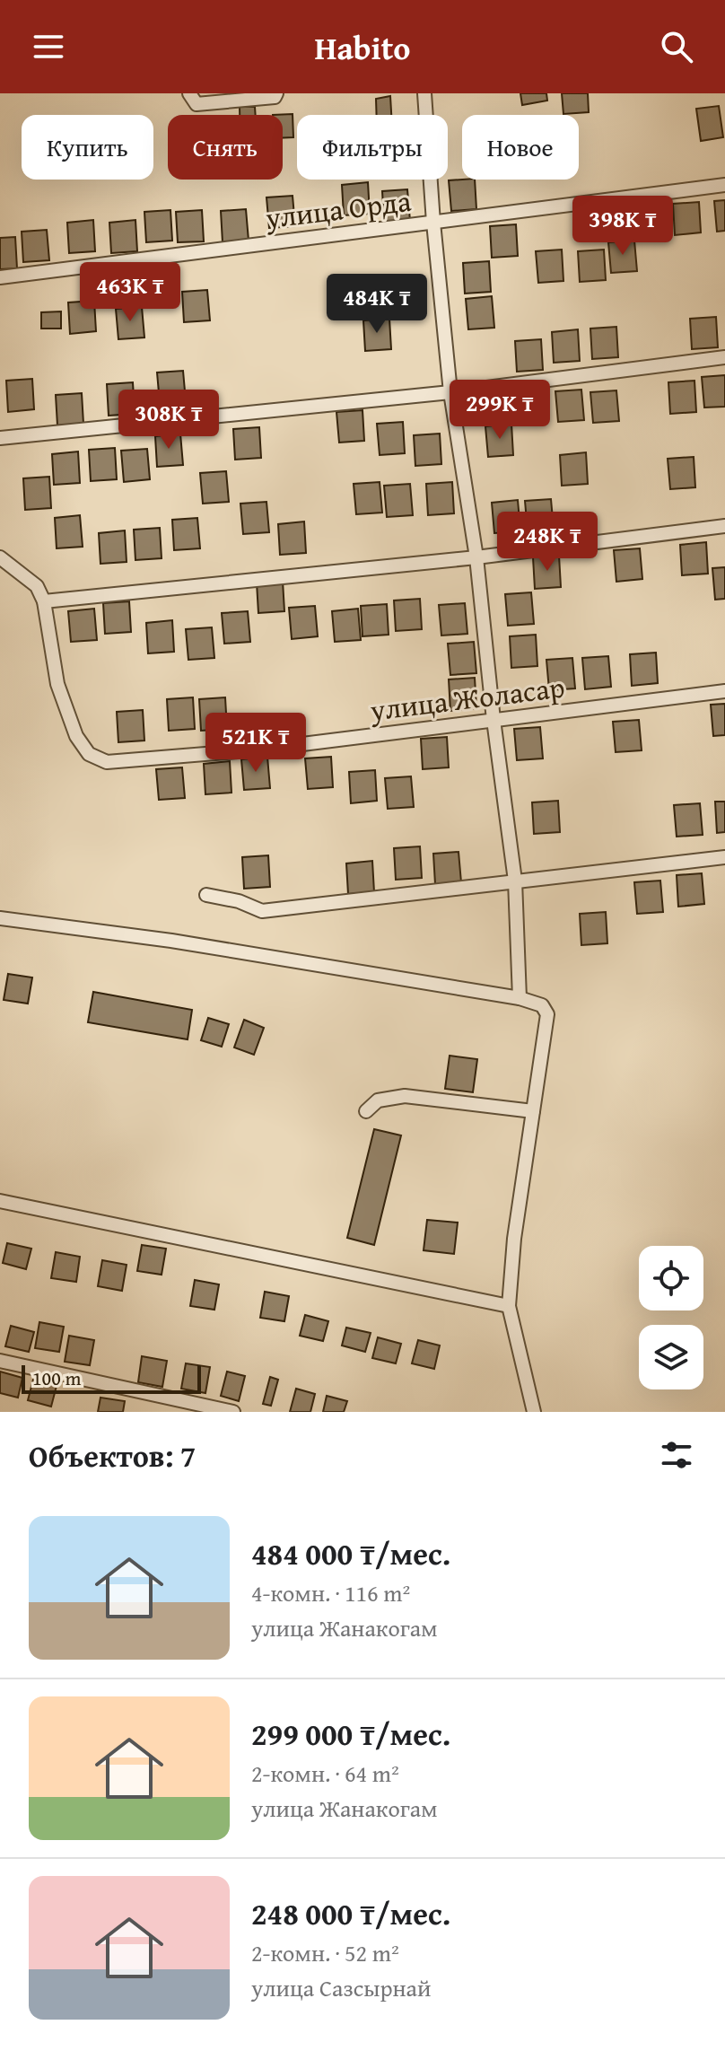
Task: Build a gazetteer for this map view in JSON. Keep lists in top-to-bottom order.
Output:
{
  "streets": {
    "street": ["улица Орда", "улица Жоласар"]
  },
  "scale_bar": "100 m",
  "page": {
    "header": "Habito",
    "chip": [
      "Купить",
      "Снять",
      "Фильтры",
      "Новое"
    ],
    "price": [
      "398K ₸",
      "463K ₸",
      "484K ₸",
      "299K ₸",
      "308K ₸",
      "248K ₸",
      "521K ₸"
    ],
    "scale": "100 m",
    "heading": "Объектов: 7",
    "list": [
      {
        "name": "484 000 ₸/мес.",
        "note": "4-комн. · 116 m² · улица Жанакогам"
      },
      {
        "name": "299 000 ₸/мес.",
        "note": "2-комн. · 64 m² · улица Жанакогам"
      },
      {
        "name": "248 000 ₸/мес.",
        "note": "2-комн. · 52 m² · улица Сазсырнай"
      }
    ]
  }
}
